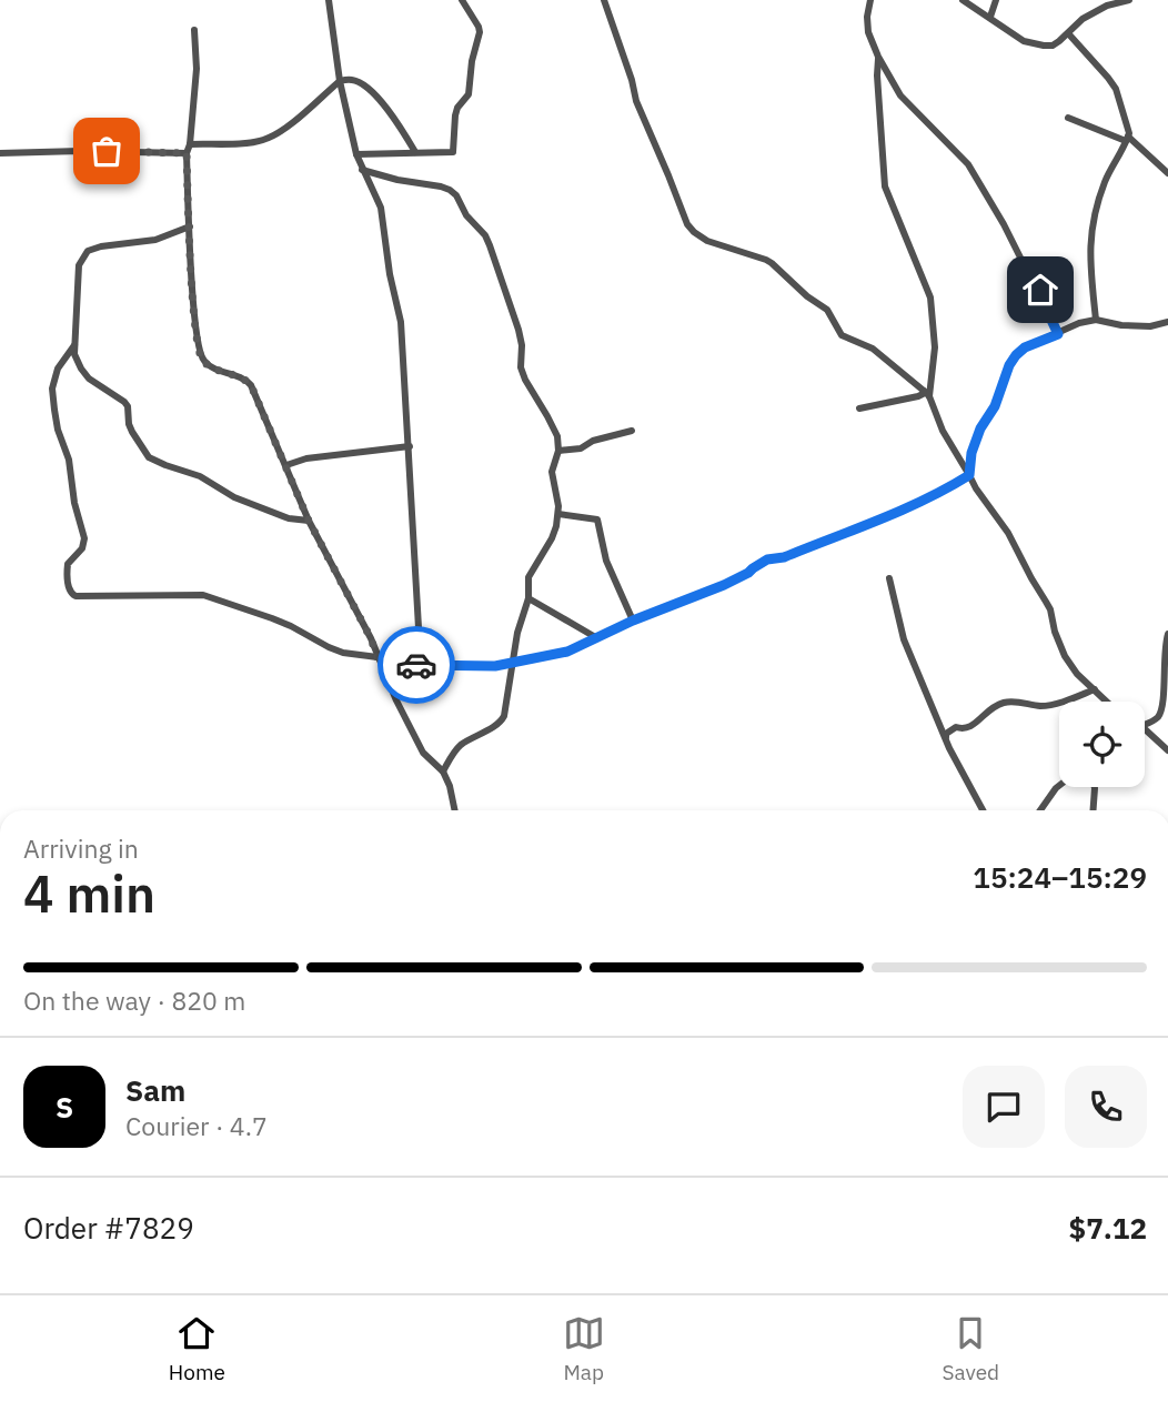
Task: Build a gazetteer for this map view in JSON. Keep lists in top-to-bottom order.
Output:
{
  "page": {
    "heading": ["4 min", "Arriving in", "15:24–15:29"],
    "panel": [
      "Sam",
      "Courier · 4.7",
      "Order #7829",
      "$7.12"
    ],
    "bar": "On the way · 820 m",
    "round": "S",
    "tabs": ["Home", "Map", "Saved"]
  }
}
